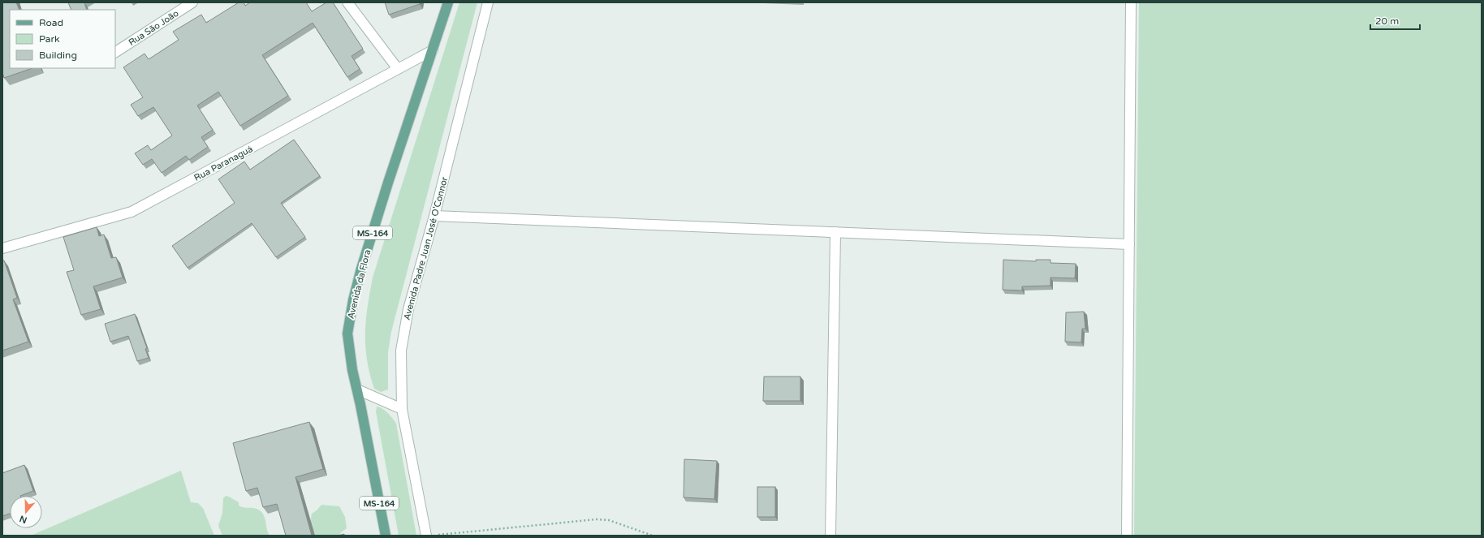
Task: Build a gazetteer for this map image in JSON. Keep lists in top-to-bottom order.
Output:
{
  "streets": {
    "main road": ["MS-164", "Avenida da Flora"],
    "street": ["Rua São João", "Rua Paranaguá", "Avenida Padre Juan José O'Connor"]
  },
  "crossings": [
    ["Rua Paranaguá", "Avenida da Flora"]
  ],
  "legend": ["Road", "Park", "Building"],
  "scale_bar": "20 m",
  "north": "bottom"
}
